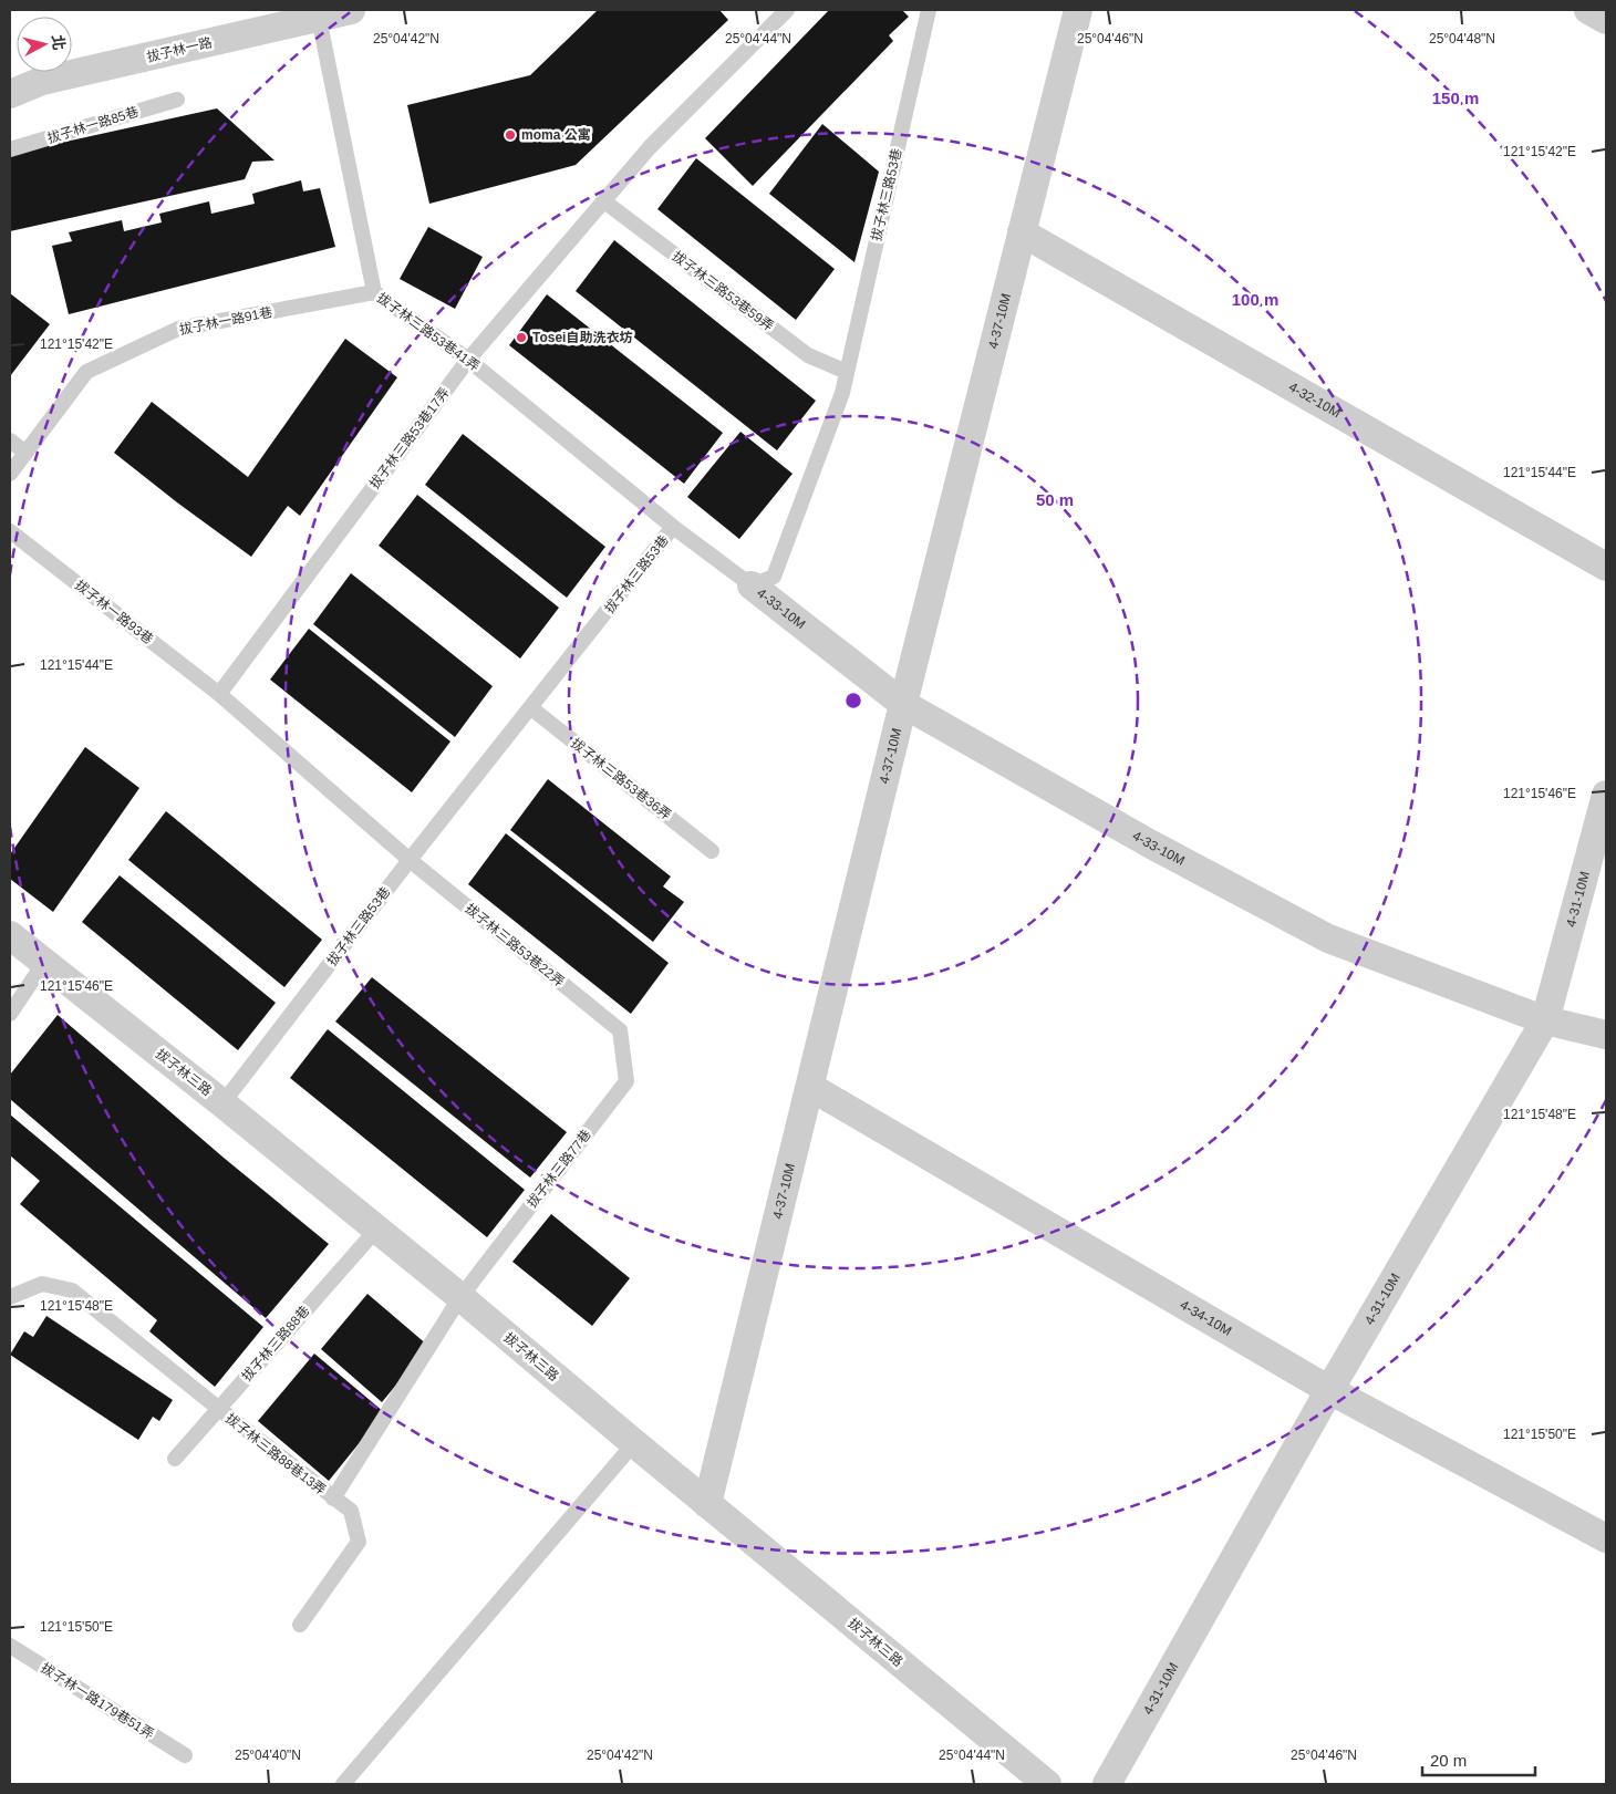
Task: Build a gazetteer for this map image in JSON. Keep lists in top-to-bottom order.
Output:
{
  "streets": {
    "street": [
      "拔子林一路",
      "4-37-10M",
      "4-32-10M",
      "4-33-10M",
      "4-31-10M",
      "拔子林三路",
      "4-34-10M"
    ],
    "lane": [
      "拔子林一路85巷",
      "拔子林三路53巷",
      "拔子林三路53巷59弄",
      "拔子林一路91巷",
      "拔子林三路53巷41弄",
      "拔子林三路53巷17弄",
      "拔子林一路93巷",
      "拔子林三路53巷36弄",
      "拔子林三路53巷22弄",
      "拔子林三路77巷",
      "拔子林三路88巷",
      "拔子林三路88巷13弄",
      "拔子林一路179巷51弄"
    ]
  },
  "crossings": [
    ["拔子林一路", "拔子林三路53巷41弄"],
    ["拔子林三路53巷", "拔子林三路53巷59弄"],
    ["拔子林三路53巷", "拔子林三路53巷41弄"],
    ["拔子林三路53巷", "4-33-10M"],
    ["拔子林三路53巷", "拔子林三路53巷36弄"],
    ["拔子林三路53巷", "拔子林三路53巷22弄"],
    ["拔子林三路53巷", "拔子林三路"],
    ["拔子林三路53巷59弄", "拔子林三路53巷17弄"],
    ["拔子林一路91巷", "拔子林三路53巷41弄"],
    ["4-37-10M", "4-32-10M"],
    ["4-37-10M", "4-33-10M"],
    ["4-37-10M", "拔子林三路"],
    ["4-37-10M", "4-34-10M"],
    ["拔子林三路53巷41弄", "拔子林三路53巷17弄"],
    ["拔子林三路53巷17弄", "拔子林一路93巷"],
    ["4-33-10M", "4-31-10M"],
    ["4-31-10M", "4-34-10M"],
    ["拔子林三路53巷22弄", "拔子林三路77巷"],
    ["拔子林三路", "拔子林三路77巷"],
    ["拔子林三路", "拔子林三路88巷"],
    ["拔子林三路77巷", "拔子林三路88巷13弄"],
    ["拔子林三路88巷", "拔子林三路88巷13弄"]
  ],
  "places": ["moma 公寓", "Tosei自助洗衣坊"],
  "scale_bar": "20 m",
  "north": "right",
  "coordinates": [
    "25°04'42\"N",
    "25°04'44\"N",
    "25°04'46\"N",
    "25°04'48\"N",
    "121°15'42\"E",
    "121°15'44\"E",
    "121°15'46\"E",
    "121°15'48\"E",
    "121°15'50\"E",
    "25°04'40\"N"
  ],
  "rings": ["150 m", "100 m", "50 m"]
}
